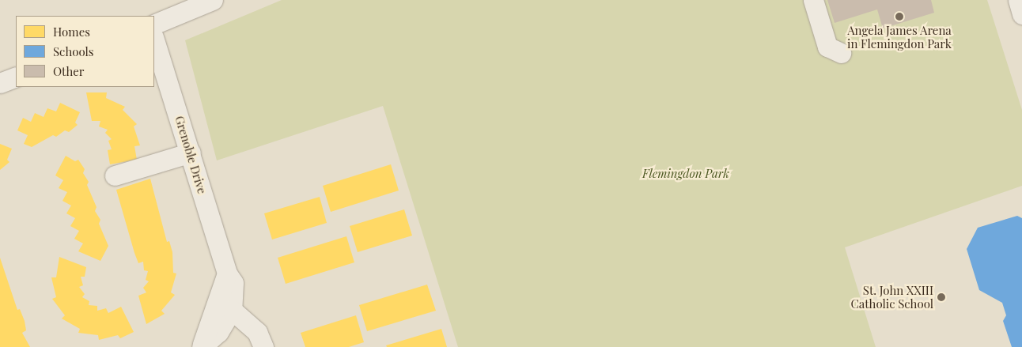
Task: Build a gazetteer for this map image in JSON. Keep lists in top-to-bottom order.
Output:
{
  "streets": {
    "street": ["Grenoble Drive"]
  },
  "parks": ["Flemingdon Park"],
  "places": ["Angela James Arena in Flemingdon Park", "St. John XXIII Catholic School"],
  "legend": ["Homes", "Schools", "Other"]
}
